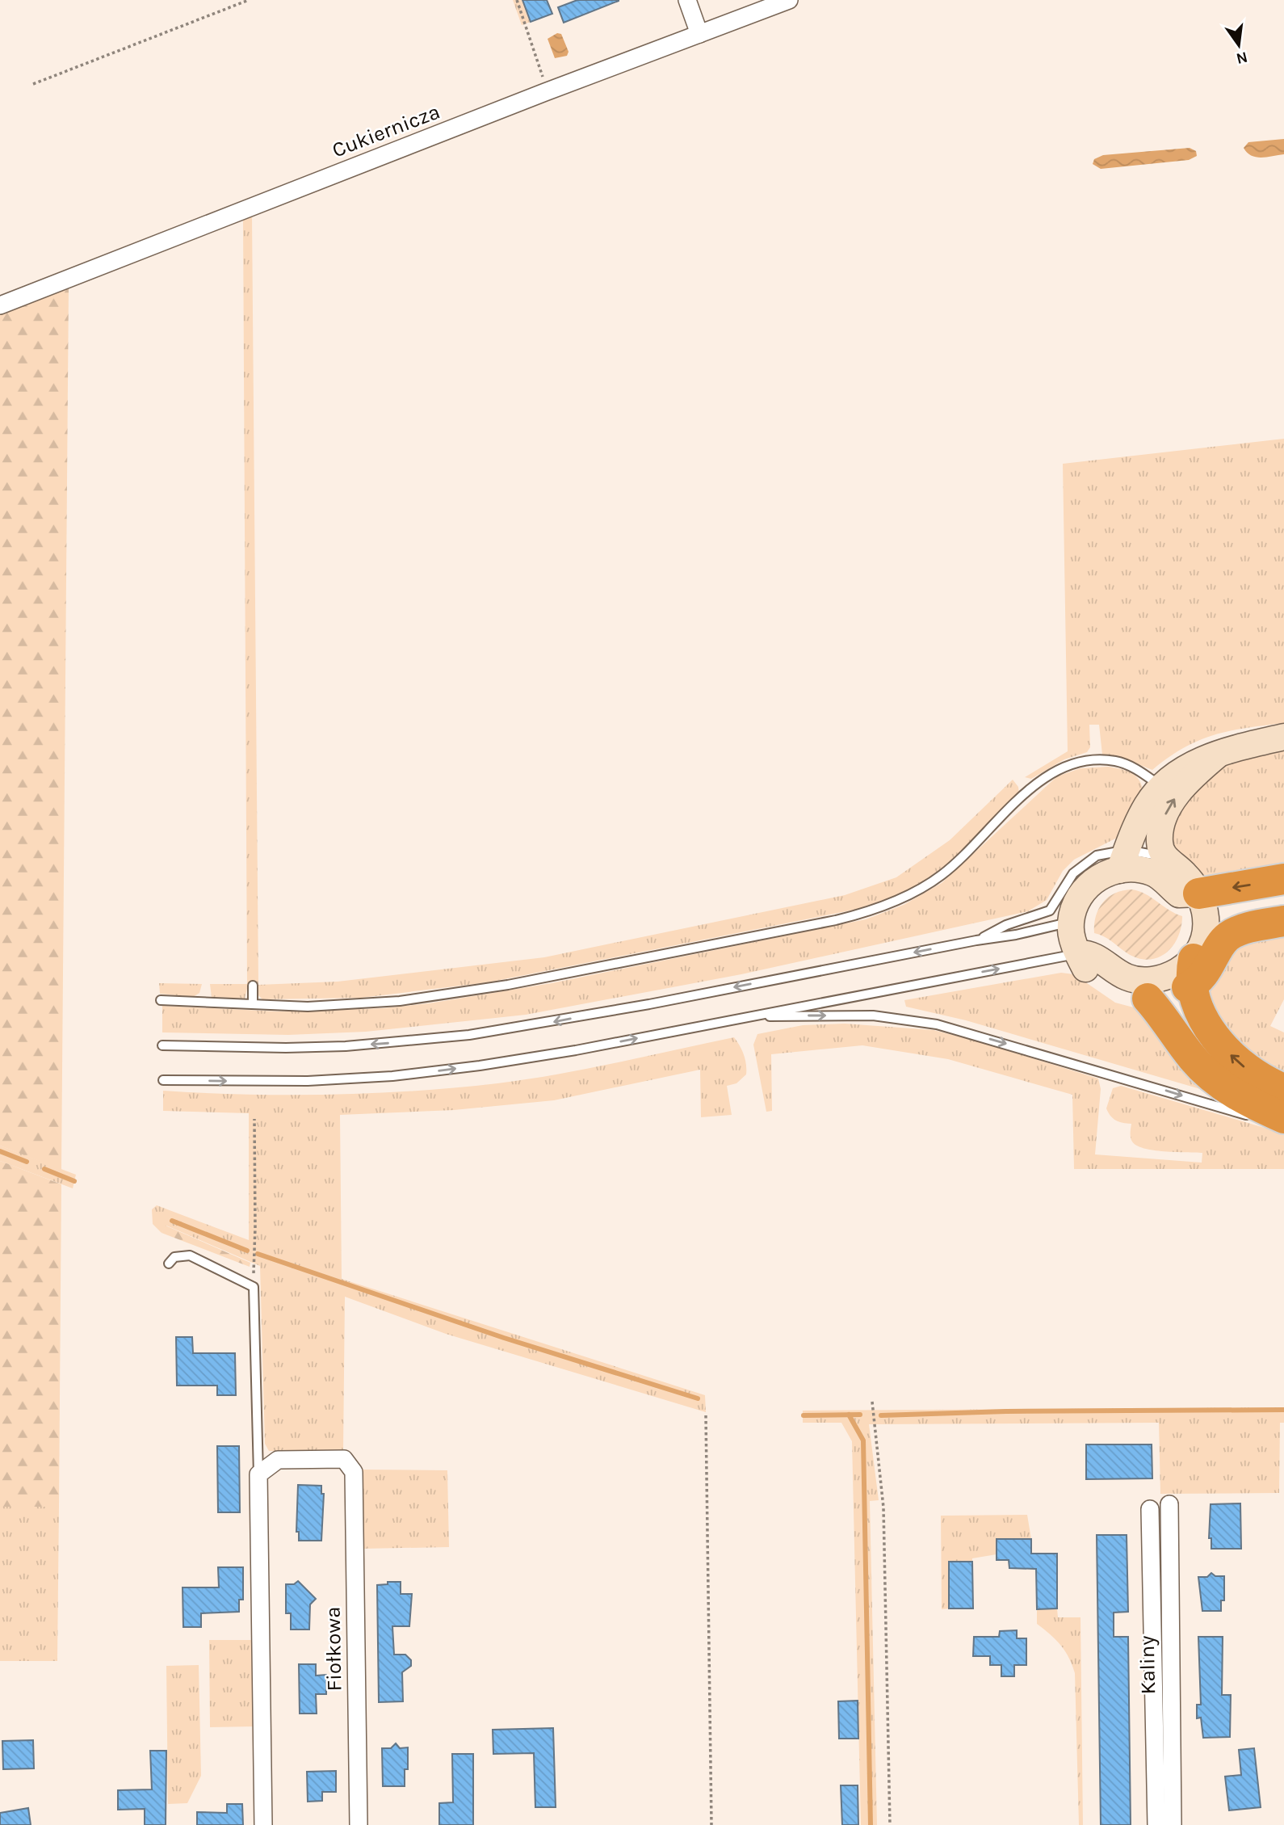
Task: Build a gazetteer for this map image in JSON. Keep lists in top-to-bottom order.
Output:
{
  "streets": {
    "street": ["Cukiernicza", "Fiołkowa", "Kaliny"]
  },
  "north": "bottom"
}
